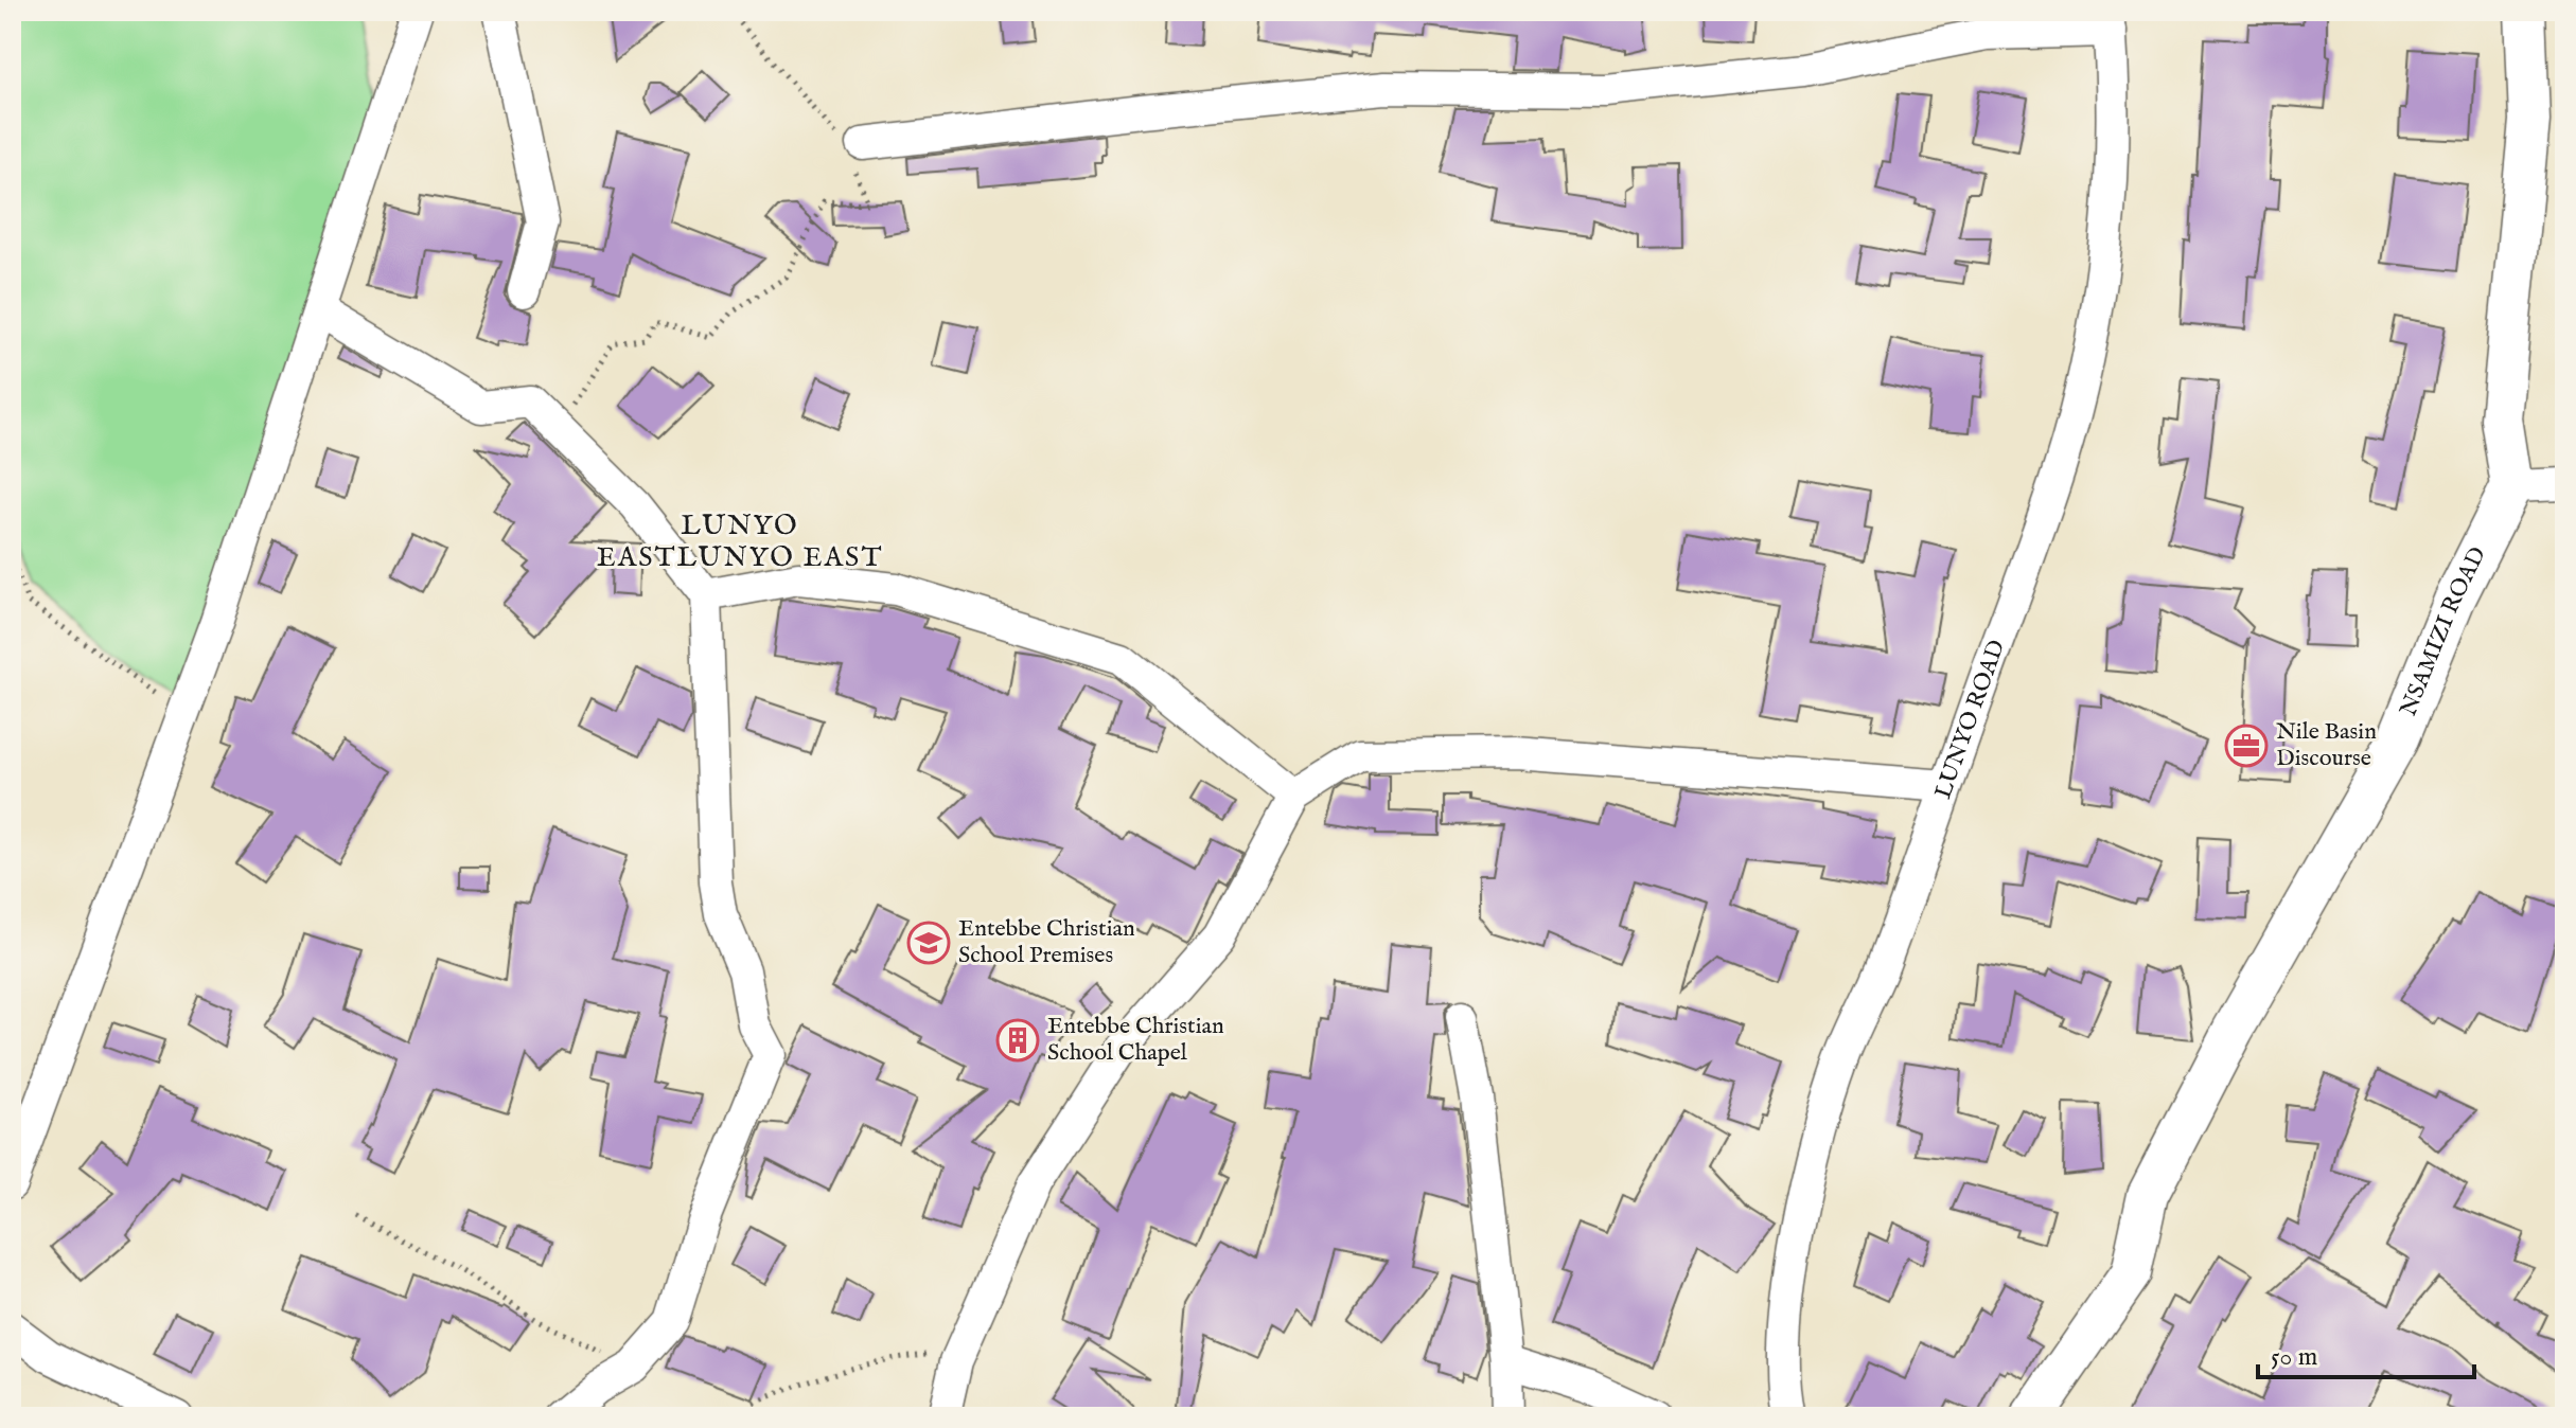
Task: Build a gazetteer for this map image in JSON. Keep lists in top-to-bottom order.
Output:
{
  "streets": {
    "street": ["NSAMIZI ROAD", "LUNYO ROAD"]
  },
  "districts": ["LUNYO EASTLUNYO EAST"],
  "places": {
    "office": ["Nile Basin Discourse"],
    "school or university": ["Entebbe Christian School Premises"],
    "building": ["Entebbe Christian School Chapel"]
  },
  "scale_bar": "50 m"
}
